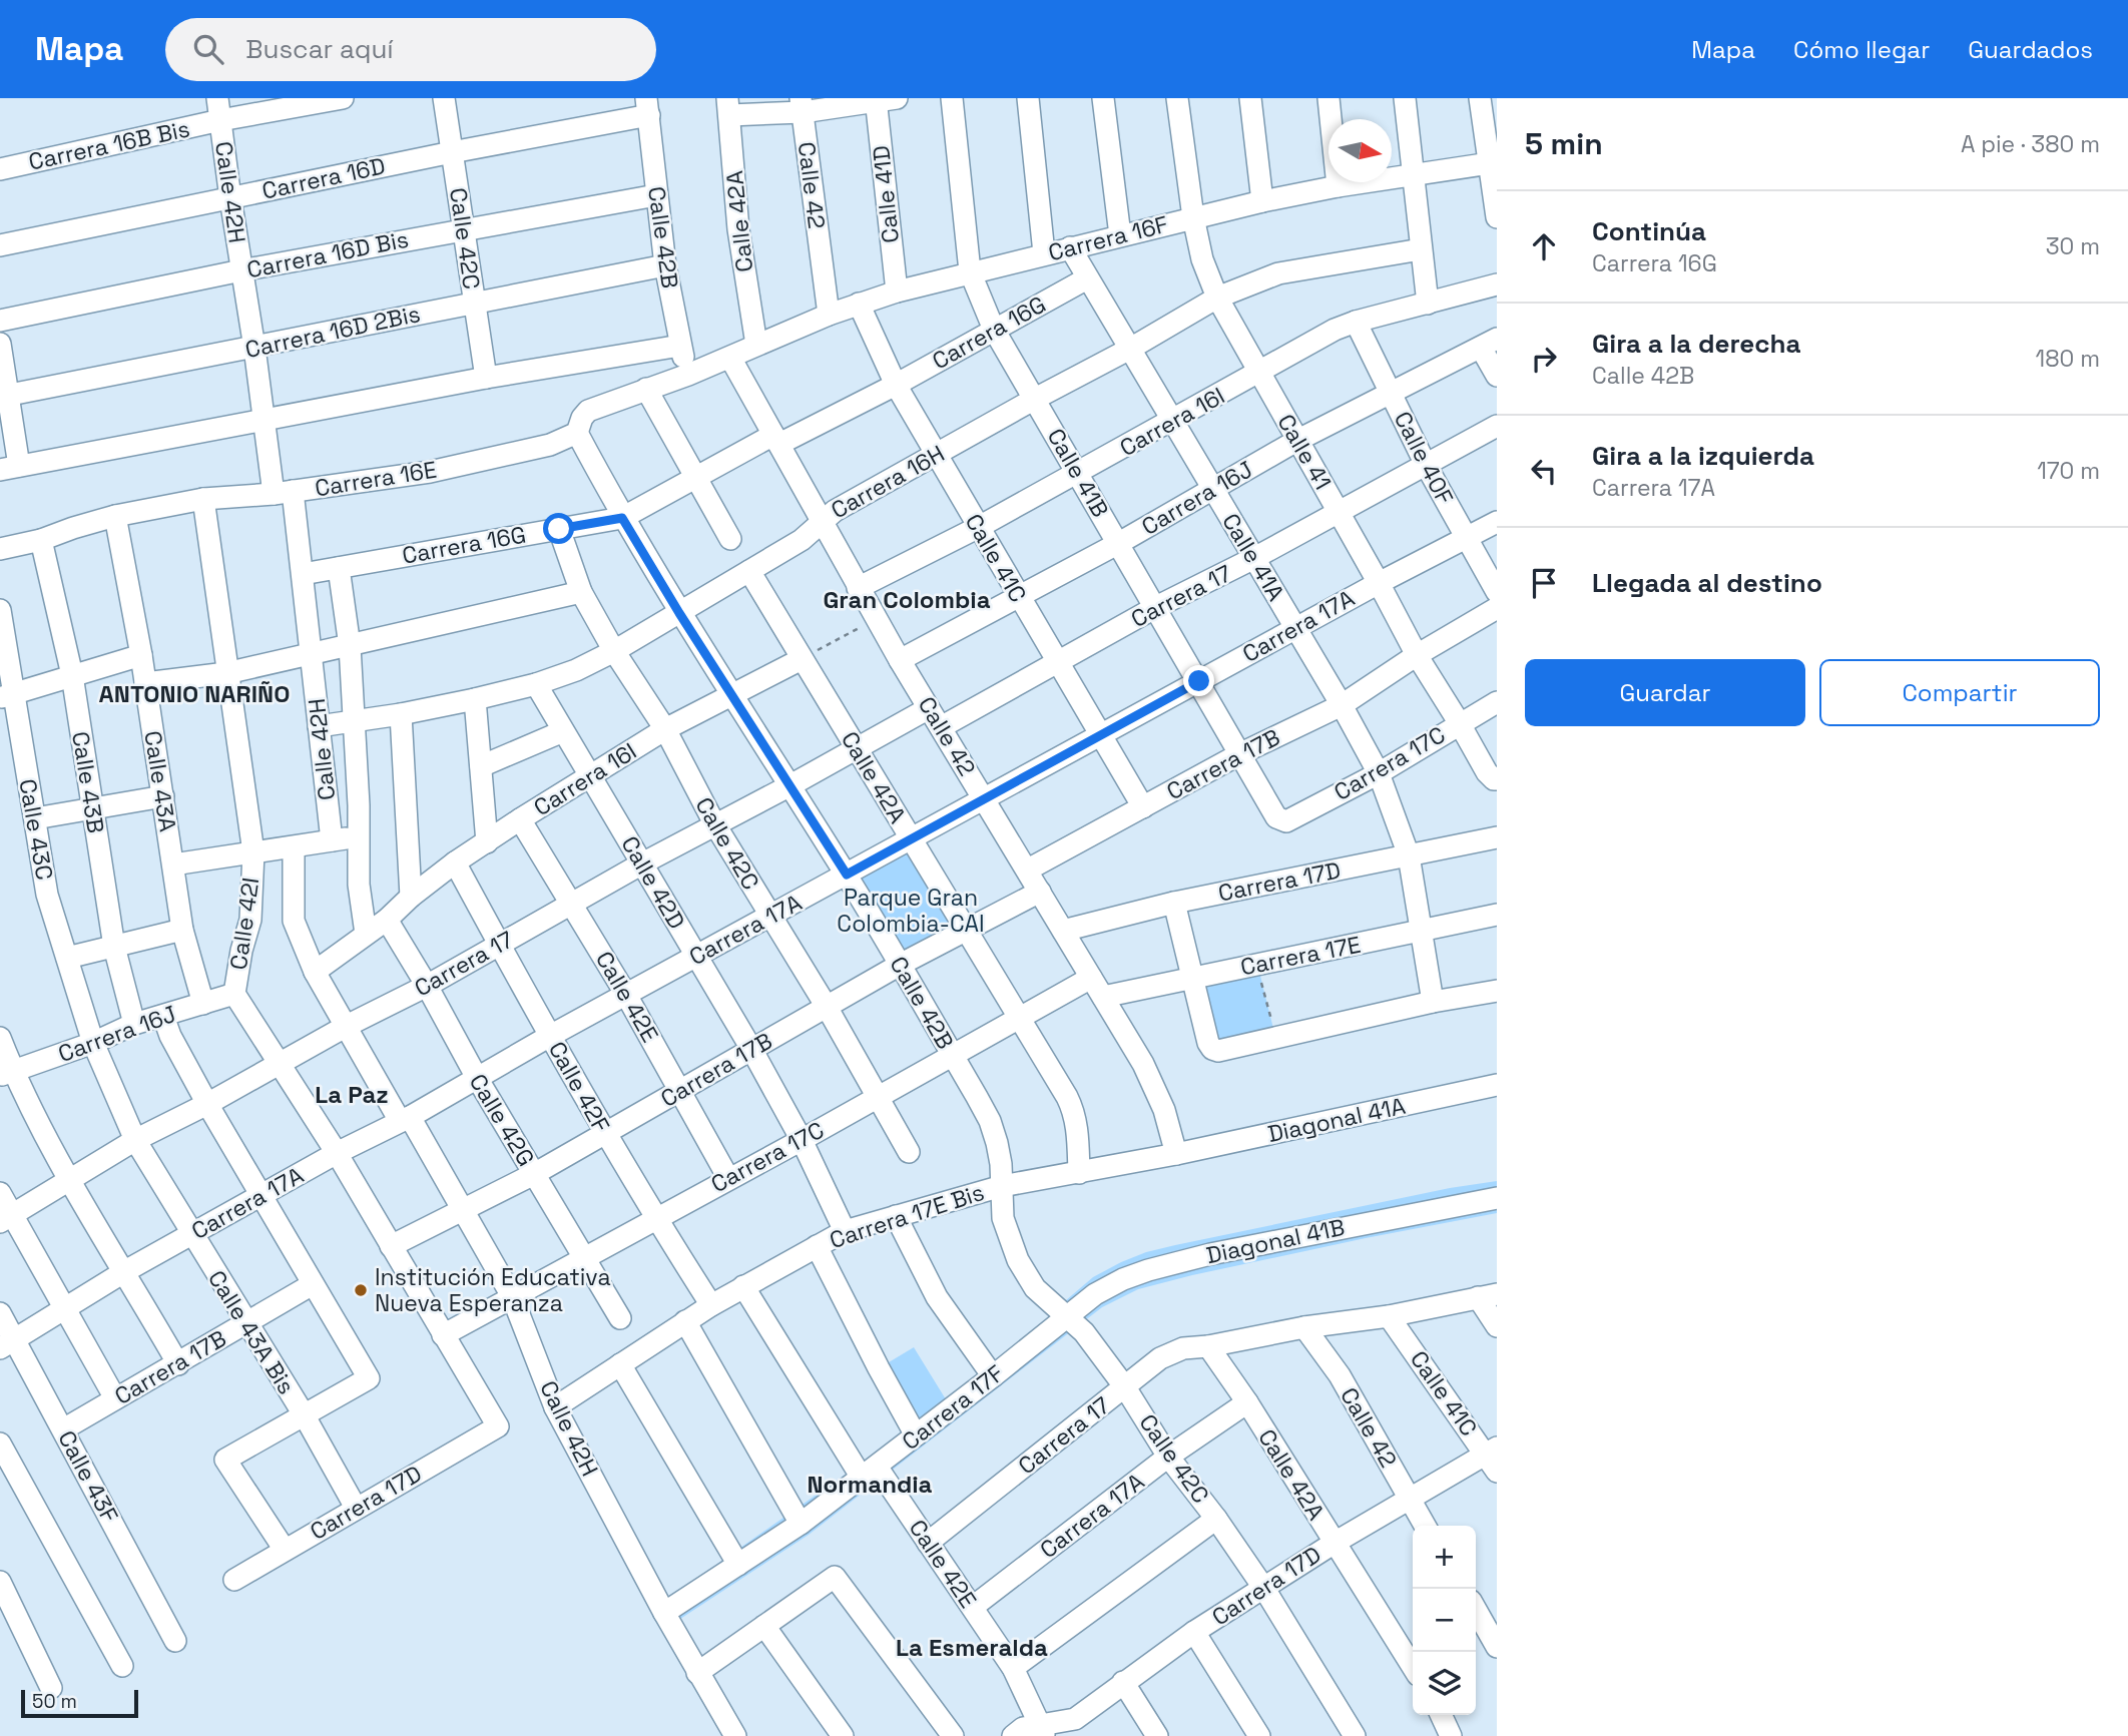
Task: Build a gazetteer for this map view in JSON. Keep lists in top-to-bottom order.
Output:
{
  "streets": {
    "street": [
      "Carrera 16B Bis",
      "Carrera 16D",
      "Calle 42",
      "Calle 42H",
      "Calle 41D",
      "Calle 42A",
      "Calle 42B",
      "Calle 42C",
      "Carrera 16F",
      "Carrera 16D Bis",
      "Carrera 16D 2Bis",
      "Carrera 16G",
      "Carrera 16I",
      "Calle 41",
      "Calle 40F",
      "Calle 41B",
      "Carrera 16E",
      "Carrera 16H",
      "Carrera 16J",
      "Calle 41A",
      "Calle 41C",
      "Carrera 17",
      "Carrera 17A",
      "Carrera 17C",
      "Carrera 17B",
      "Calle 43A",
      "Calle 43B",
      "Calle 43C",
      "Carrera 17D",
      "Calle 42D",
      "Calle 42I",
      "Carrera 17E",
      "Calle 42E",
      "Calle 42F",
      "Calle 42G",
      "Diagonal 41A",
      "Carrera 17E Bis",
      "Diagonal 41B",
      "Calle 43A Bis",
      "Carrera 17F",
      "Calle 43F"
    ]
  },
  "crossings": [
    ["Carrera 16B Bis", "Calle 42H"],
    ["Carrera 16D", "Calle 42H"],
    ["Carrera 16D", "Calle 42B"],
    ["Carrera 16D", "Calle 42C"],
    ["Calle 42", "Carrera 16F"],
    ["Calle 42", "Carrera 16G"],
    ["Calle 42", "Carrera 16I"],
    ["Calle 42", "Carrera 16E"],
    ["Calle 42", "Carrera 16H"],
    ["Calle 42", "Carrera 16J"],
    ["Calle 42", "Carrera 17"],
    ["Calle 42", "Carrera 17A"],
    ["Calle 42", "Carrera 17C"],
    ["Calle 42", "Carrera 17B"],
    ["Calle 42", "Carrera 17D"],
    ["Calle 42", "Carrera 17E"],
    ["Calle 42", "Diagonal 41A"],
    ["Calle 42", "Carrera 17E Bis"],
    ["Calle 42H", "Carrera 16D Bis"],
    ["Calle 42H", "Carrera 16D 2Bis"],
    ["Calle 42H", "Carrera 16G"],
    ["Calle 42H", "Carrera 16I"],
    ["Calle 42H", "Carrera 16E"],
    ["Calle 42H", "Carrera 16H"],
    ["Calle 42H", "Carrera 17"],
    ["Calle 42H", "Carrera 17A"],
    ["Calle 42H", "Carrera 17C"],
    ["Calle 42H", "Carrera 17B"],
    ["Calle 42H", "Carrera 17E Bis"],
    ["Calle 42H", "Carrera 17F"],
    ["Calle 41D", "Carrera 16F"],
    ["Calle 42A", "Carrera 16F"],
    ["Calle 42A", "Carrera 16I"],
    ["Calle 42A", "Carrera 16H"],
    ["Calle 42A", "Carrera 17"],
    ["Calle 42A", "Carrera 17A"],
    ["Calle 42A", "Carrera 17C"],
    ["Calle 42A", "Carrera 17B"],
    ["Calle 42A", "Carrera 17D"],
    ["Calle 42A", "Carrera 17E Bis"],
    ["Calle 42B", "Calle 42C"],
    ["Calle 42B", "Carrera 16D Bis"],
    ["Calle 42B", "Carrera 16D 2Bis"],
    ["Calle 42B", "Carrera 16G"],
    ["Calle 42B", "Carrera 16I"],
    ["Calle 42B", "Carrera 16E"],
    ["Calle 42B", "Carrera 16H"],
    ["Calle 42B", "Carrera 17"],
    ["Calle 42B", "Carrera 17A"],
    ["Calle 42B", "Carrera 17C"],
    ["Calle 42B", "Carrera 17B"],
    ["Calle 42B", "Carrera 17E Bis"],
    ["Calle 42C", "Carrera 16D Bis"],
    ["Calle 42C", "Carrera 16D 2Bis"],
    ["Calle 42C", "Carrera 16G"],
    ["Calle 42C", "Carrera 16I"],
    ["Calle 42C", "Carrera 16H"],
    ["Calle 42C", "Carrera 17"],
    ["Calle 42C", "Carrera 17A"],
    ["Calle 42C", "Carrera 17C"],
    ["Calle 42C", "Carrera 17B"],
    ["Calle 42C", "Carrera 17D"],
    ["Calle 42C", "Carrera 17E Bis"],
    ["Calle 42C", "Diagonal 41B"],
    ["Calle 42C", "Carrera 17F"],
    ["Carrera 16F", "Calle 41"],
    ["Carrera 16F", "Calle 41B"],
    ["Carrera 16F", "Carrera 16E"],
    ["Carrera 16F", "Calle 41A"],
    ["Carrera 16F", "Calle 41C"],
    ["Carrera 16G", "Calle 41B"],
    ["Carrera 16G", "Calle 41A"],
    ["Carrera 16G", "Calle 41C"],
    ["Carrera 16I", "Calle 41"],
    ["Carrera 16I", "Calle 40F"],
    ["Carrera 16I", "Calle 41B"],
    ["Carrera 16I", "Calle 41A"],
    ["Carrera 16I", "Calle 41C"],
    ["Carrera 16I", "Calle 42D"],
    ["Carrera 16I", "Calle 42E"],
    ["Carrera 16I", "Calle 42F"],
    ["Carrera 16I", "Calle 42G"],
    ["Calle 41", "Carrera 16H"],
    ["Calle 41", "Carrera 16J"],
    ["Calle 41", "Carrera 17"],
    ["Calle 41", "Carrera 17A"],
    ["Calle 41", "Carrera 17C"],
    ["Calle 41", "Carrera 17B"],
    ["Calle 40F", "Carrera 16J"],
    ["Calle 40F", "Carrera 17"],
    ["Calle 40F", "Carrera 17A"],
    ["Calle 41B", "Carrera 16H"],
    ["Calle 41B", "Carrera 16J"],
    ["Calle 41B", "Carrera 17"],
    ["Calle 41B", "Carrera 17A"],
    ["Calle 41B", "Carrera 17C"],
    ["Calle 41B", "Carrera 17B"],
    ["Carrera 16E", "Calle 43A"],
    ["Carrera 16E", "Calle 43B"],
    ["Carrera 16E", "Calle 42I"],
    ["Carrera 16H", "Calle 41A"],
    ["Carrera 16H", "Calle 41C"],
    ["Carrera 16H", "Calle 42D"],
    ["Carrera 16J", "Calle 41A"],
    ["Carrera 16J", "Calle 41C"],
    ["Carrera 16J", "Calle 43A"],
    ["Carrera 16J", "Calle 43B"],
    ["Carrera 16J", "Calle 43C"],
    ["Carrera 16J", "Calle 42I"],
    ["Carrera 16J", "Calle 43A Bis"],
    ["Calle 41A", "Carrera 17"],
    ["Calle 41A", "Carrera 17A"],
    ["Calle 41A", "Carrera 17C"],
    ["Calle 41A", "Carrera 17B"],
    ["Calle 41A", "Carrera 17D"],
    ["Calle 41A", "Carrera 17E"],
    ["Calle 41C", "Carrera 17"],
    ["Calle 41C", "Carrera 17A"],
    ["Calle 41C", "Carrera 17B"],
    ["Calle 41C", "Carrera 17D"],
    ["Carrera 17", "Calle 42D"],
    ["Carrera 17", "Calle 42I"],
    ["Carrera 17", "Calle 42E"],
    ["Carrera 17", "Calle 42F"],
    ["Carrera 17", "Calle 42G"],
    ["Carrera 17", "Calle 43A Bis"],
    ["Carrera 17A", "Calle 42D"],
    ["Carrera 17A", "Calle 42I"],
    ["Carrera 17A", "Calle 42E"],
    ["Carrera 17A", "Calle 42F"],
    ["Carrera 17A", "Calle 42G"],
    ["Carrera 17A", "Calle 43A Bis"],
    ["Carrera 17A", "Calle 43F"],
    ["Carrera 17C", "Calle 42D"],
    ["Carrera 17C", "Calle 42I"],
    ["Carrera 17C", "Calle 42E"],
    ["Carrera 17C", "Calle 42F"],
    ["Carrera 17C", "Calle 42G"],
    ["Carrera 17B", "Calle 42D"],
    ["Carrera 17B", "Calle 42I"],
    ["Carrera 17B", "Calle 42E"],
    ["Carrera 17B", "Calle 42F"],
    ["Carrera 17B", "Calle 42G"],
    ["Carrera 17B", "Calle 43A Bis"],
    ["Carrera 17B", "Calle 43F"],
    ["Calle 43C", "Calle 43A Bis"],
    ["Carrera 17D", "Calle 42I"],
    ["Carrera 17D", "Calle 42E"],
    ["Carrera 17D", "Calle 43A Bis"],
    ["Calle 42D", "Carrera 17E Bis"],
    ["Calle 42E", "Carrera 17E Bis"],
    ["Calle 42E", "Carrera 17F"],
    ["Calle 42F", "Carrera 17E Bis"],
    ["Diagonal 41A", "Carrera 17E Bis"],
    ["Diagonal 41B", "Carrera 17F"]
  ],
  "districts": [
    "Gran Colombia",
    "ANTONIO NARIÑO",
    "La Paz",
    "Normandia",
    "La Esmeralda"
  ],
  "parks": ["Parque Gran Colombia-CAI"],
  "places": ["Institución Educativa Nueva Esperanza"],
  "scale_bar": "50 m",
  "north": "right",
  "page": {
    "header": "Mapa",
    "search": "Buscar aquí",
    "nav": ["Mapa", "Cómo llegar", "Guardados"],
    "heading": ["5 min", "A pie · 380 m"],
    "list": [
      ["Continúa", "Carrera 16G", "30 m"],
      ["Gira a la derecha", "Calle 42B", "180 m"],
      ["Gira a la izquierda", "Carrera 17A", "170 m"],
      "Llegada al destino"
    ],
    "buttons": ["Guardar", "Compartir"],
    "map_buttons": ["+", "−"],
    "scale": "50 m"
  }
}
